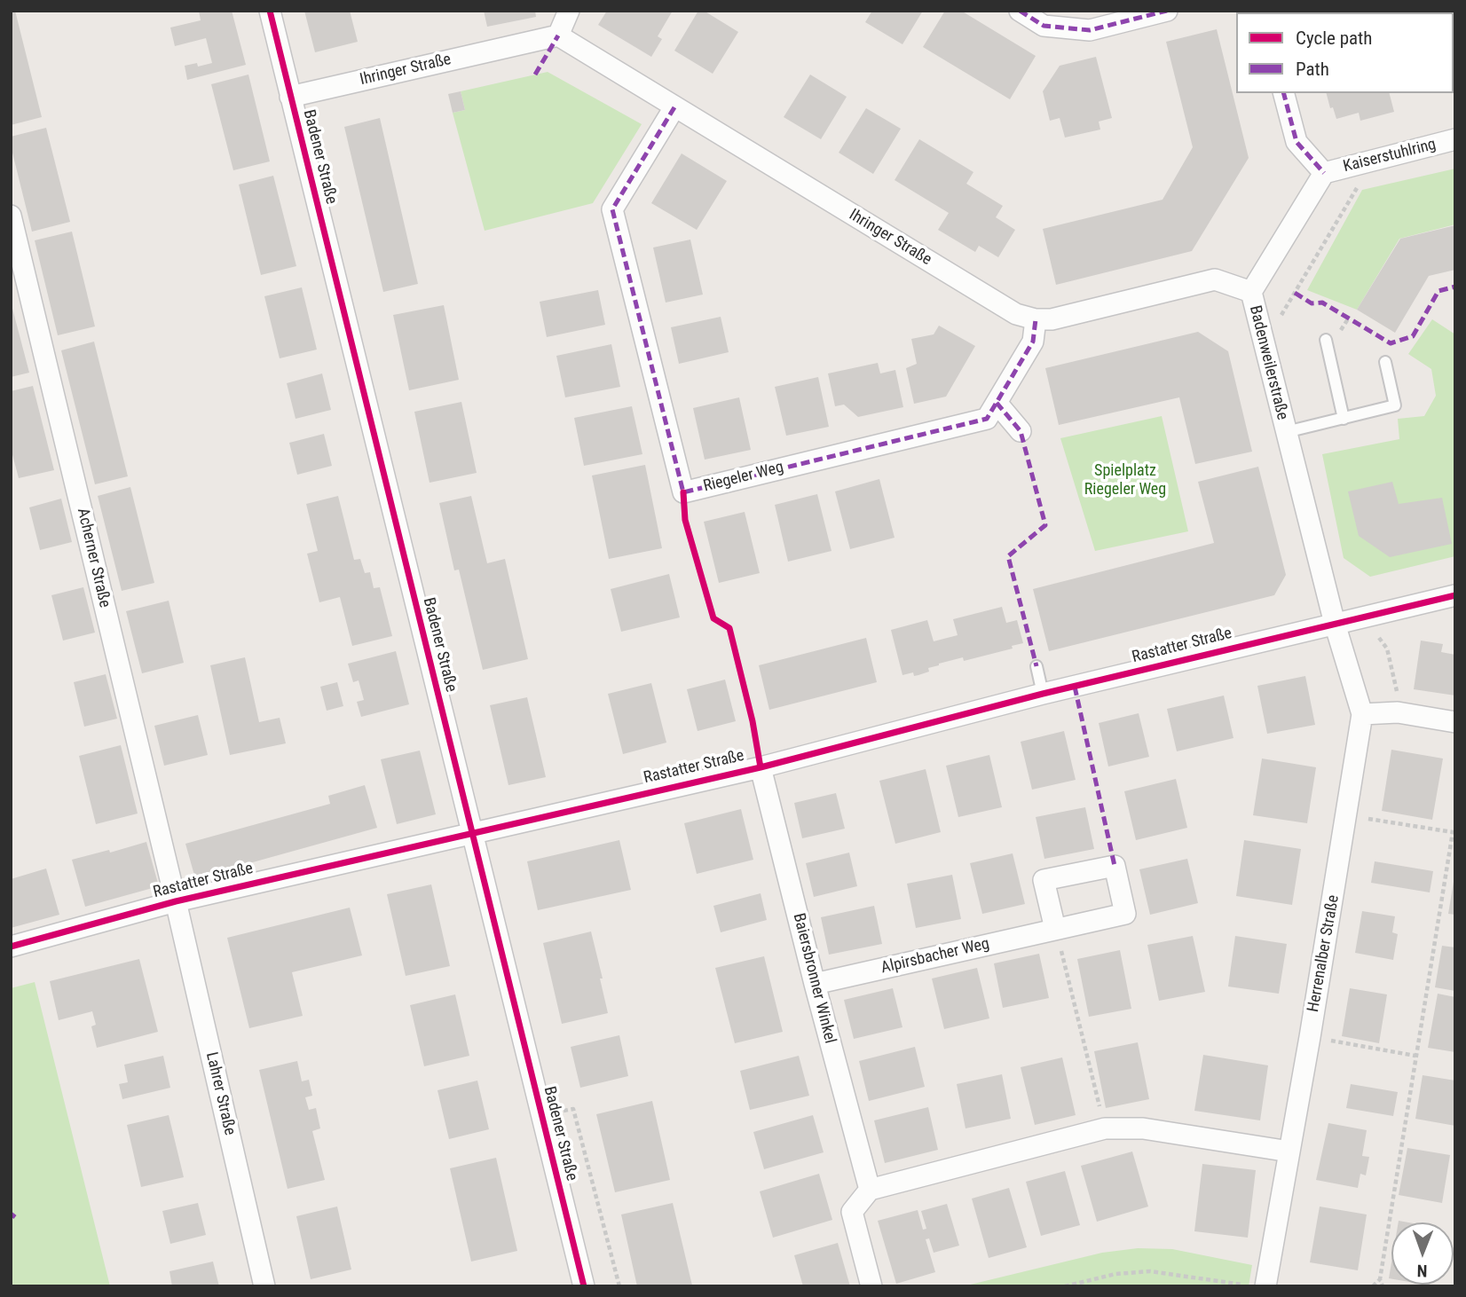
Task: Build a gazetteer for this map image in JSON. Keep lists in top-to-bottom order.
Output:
{
  "streets": {
    "street": [
      "Ihringer Straße",
      "Kaiserstuhlring",
      "Badener Straße",
      "Badenweilerstraße",
      "Riegeler Weg",
      "Acherner Straße",
      "Rastatter Straße",
      "Herrenalber Straße",
      "Alpirsbacher Weg",
      "Baiersbronner Winkel",
      "Lahrer Straße"
    ]
  },
  "crossings": [
    ["Ihringer Straße", "Badener Straße"],
    ["Ihringer Straße", "Badenweilerstraße"],
    ["Ihringer Straße", "Riegeler Weg"],
    ["Kaiserstuhlring", "Badenweilerstraße"],
    ["Badener Straße", "Rastatter Straße"],
    ["Badenweilerstraße", "Rastatter Straße"],
    ["Badenweilerstraße", "Herrenalber Straße"],
    ["Acherner Straße", "Rastatter Straße"],
    ["Acherner Straße", "Lahrer Straße"],
    ["Rastatter Straße", "Herrenalber Straße"],
    ["Rastatter Straße", "Baiersbronner Winkel"],
    ["Rastatter Straße", "Lahrer Straße"],
    ["Alpirsbacher Weg", "Baiersbronner Winkel"]
  ],
  "parks": ["Spielplatz Riegeler Weg"],
  "legend": ["Cycle path", "Path"],
  "north": "bottom"
}
